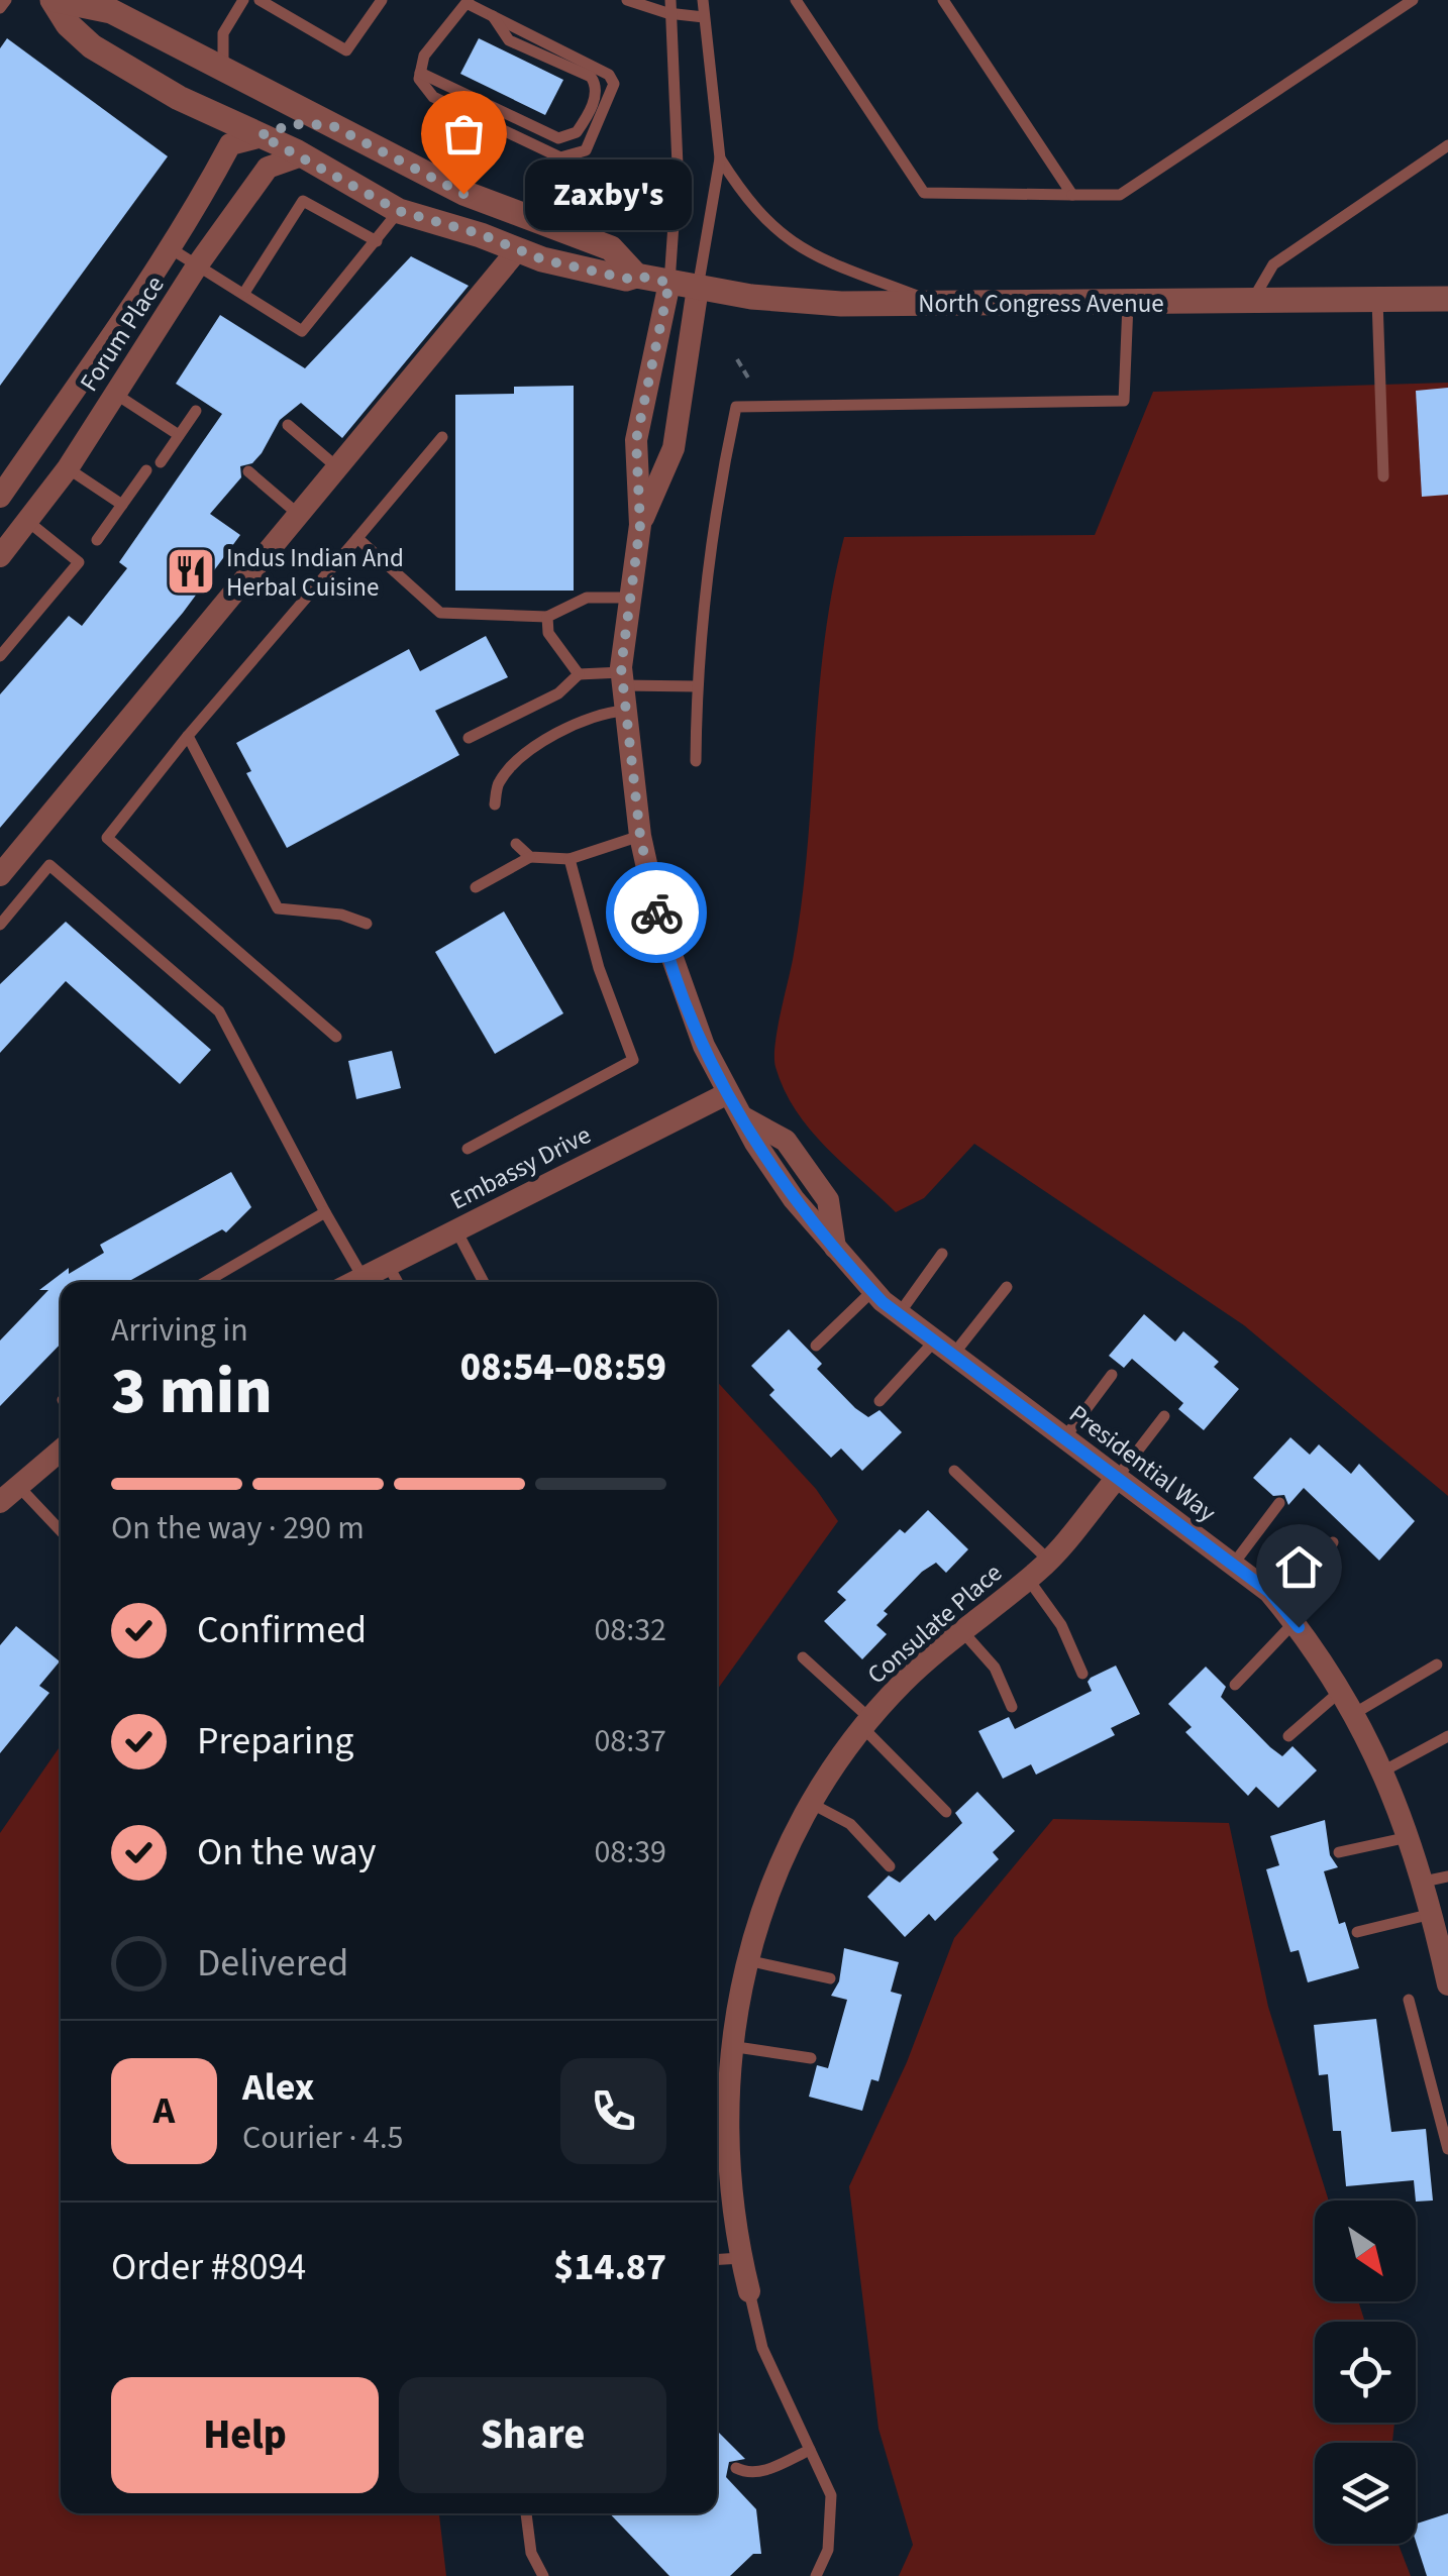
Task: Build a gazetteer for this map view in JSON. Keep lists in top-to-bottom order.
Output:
{
  "streets": {
    "street": [
      "North Congress Avenue",
      "Forum Place",
      "Embassy Drive",
      "Presidential Way",
      "Consulate Place"
    ]
  },
  "crossings": [
    ["North Congress Avenue", "Forum Place"],
    ["North Congress Avenue", "Presidential Way"],
    ["Embassy Drive", "Presidential Way"],
    ["Presidential Way", "Consulate Place"]
  ],
  "places": {
    "other": ["Zaxby's"],
    "restaurant": ["Indus Indian And Herbal Cuisine"]
  },
  "north": "bottom right",
  "page": {
    "bubble": "Zaxby's",
    "heading": ["3 min", "Arriving in", "08:54–08:59"],
    "panel": [
      "Alex",
      "Courier · 4.5",
      "Order #8094",
      "$14.87"
    ],
    "bar": "On the way · 290 m",
    "list": [
      ["Confirmed", "08:32"],
      ["Preparing", "08:37"],
      ["On the way", "08:39"],
      "Delivered"
    ],
    "round": "A",
    "buttons": ["Help", "Share"]
  }
}
